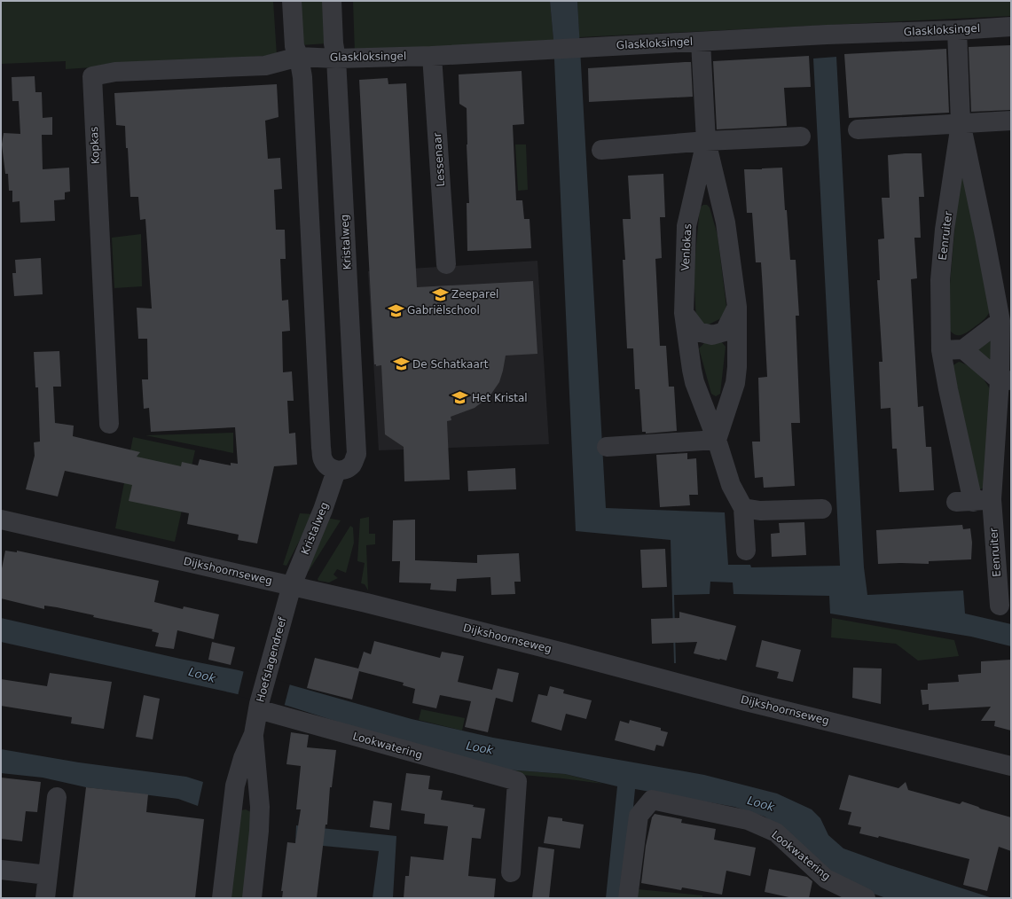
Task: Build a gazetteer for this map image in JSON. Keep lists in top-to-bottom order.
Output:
{
  "streets": {
    "street": [
      "Glaskloksingel",
      "Kopkas",
      "Lessenaar",
      "Eenruiter",
      "Kristalweg",
      "Venlokas",
      "Dijkshoornseweg",
      "Hoefslagendreef",
      "Lookwatering"
    ]
  },
  "crossings": [
    ["Glaskloksingel", "Kopkas"],
    ["Glaskloksingel", "Lessenaar"],
    ["Glaskloksingel", "Eenruiter"],
    ["Glaskloksingel", "Kristalweg"],
    ["Glaskloksingel", "Venlokas"],
    ["Kristalweg", "Dijkshoornseweg"],
    ["Kristalweg", "Hoefslagendreef"],
    ["Dijkshoornseweg", "Hoefslagendreef"],
    ["Hoefslagendreef", "Lookwatering"]
  ],
  "water": ["Look"],
  "places": {
    "school or university": [
      "Zeeparel",
      "Gabriëlschool",
      "De Schatkaart",
      "Het Kristal"
    ]
  }
}
